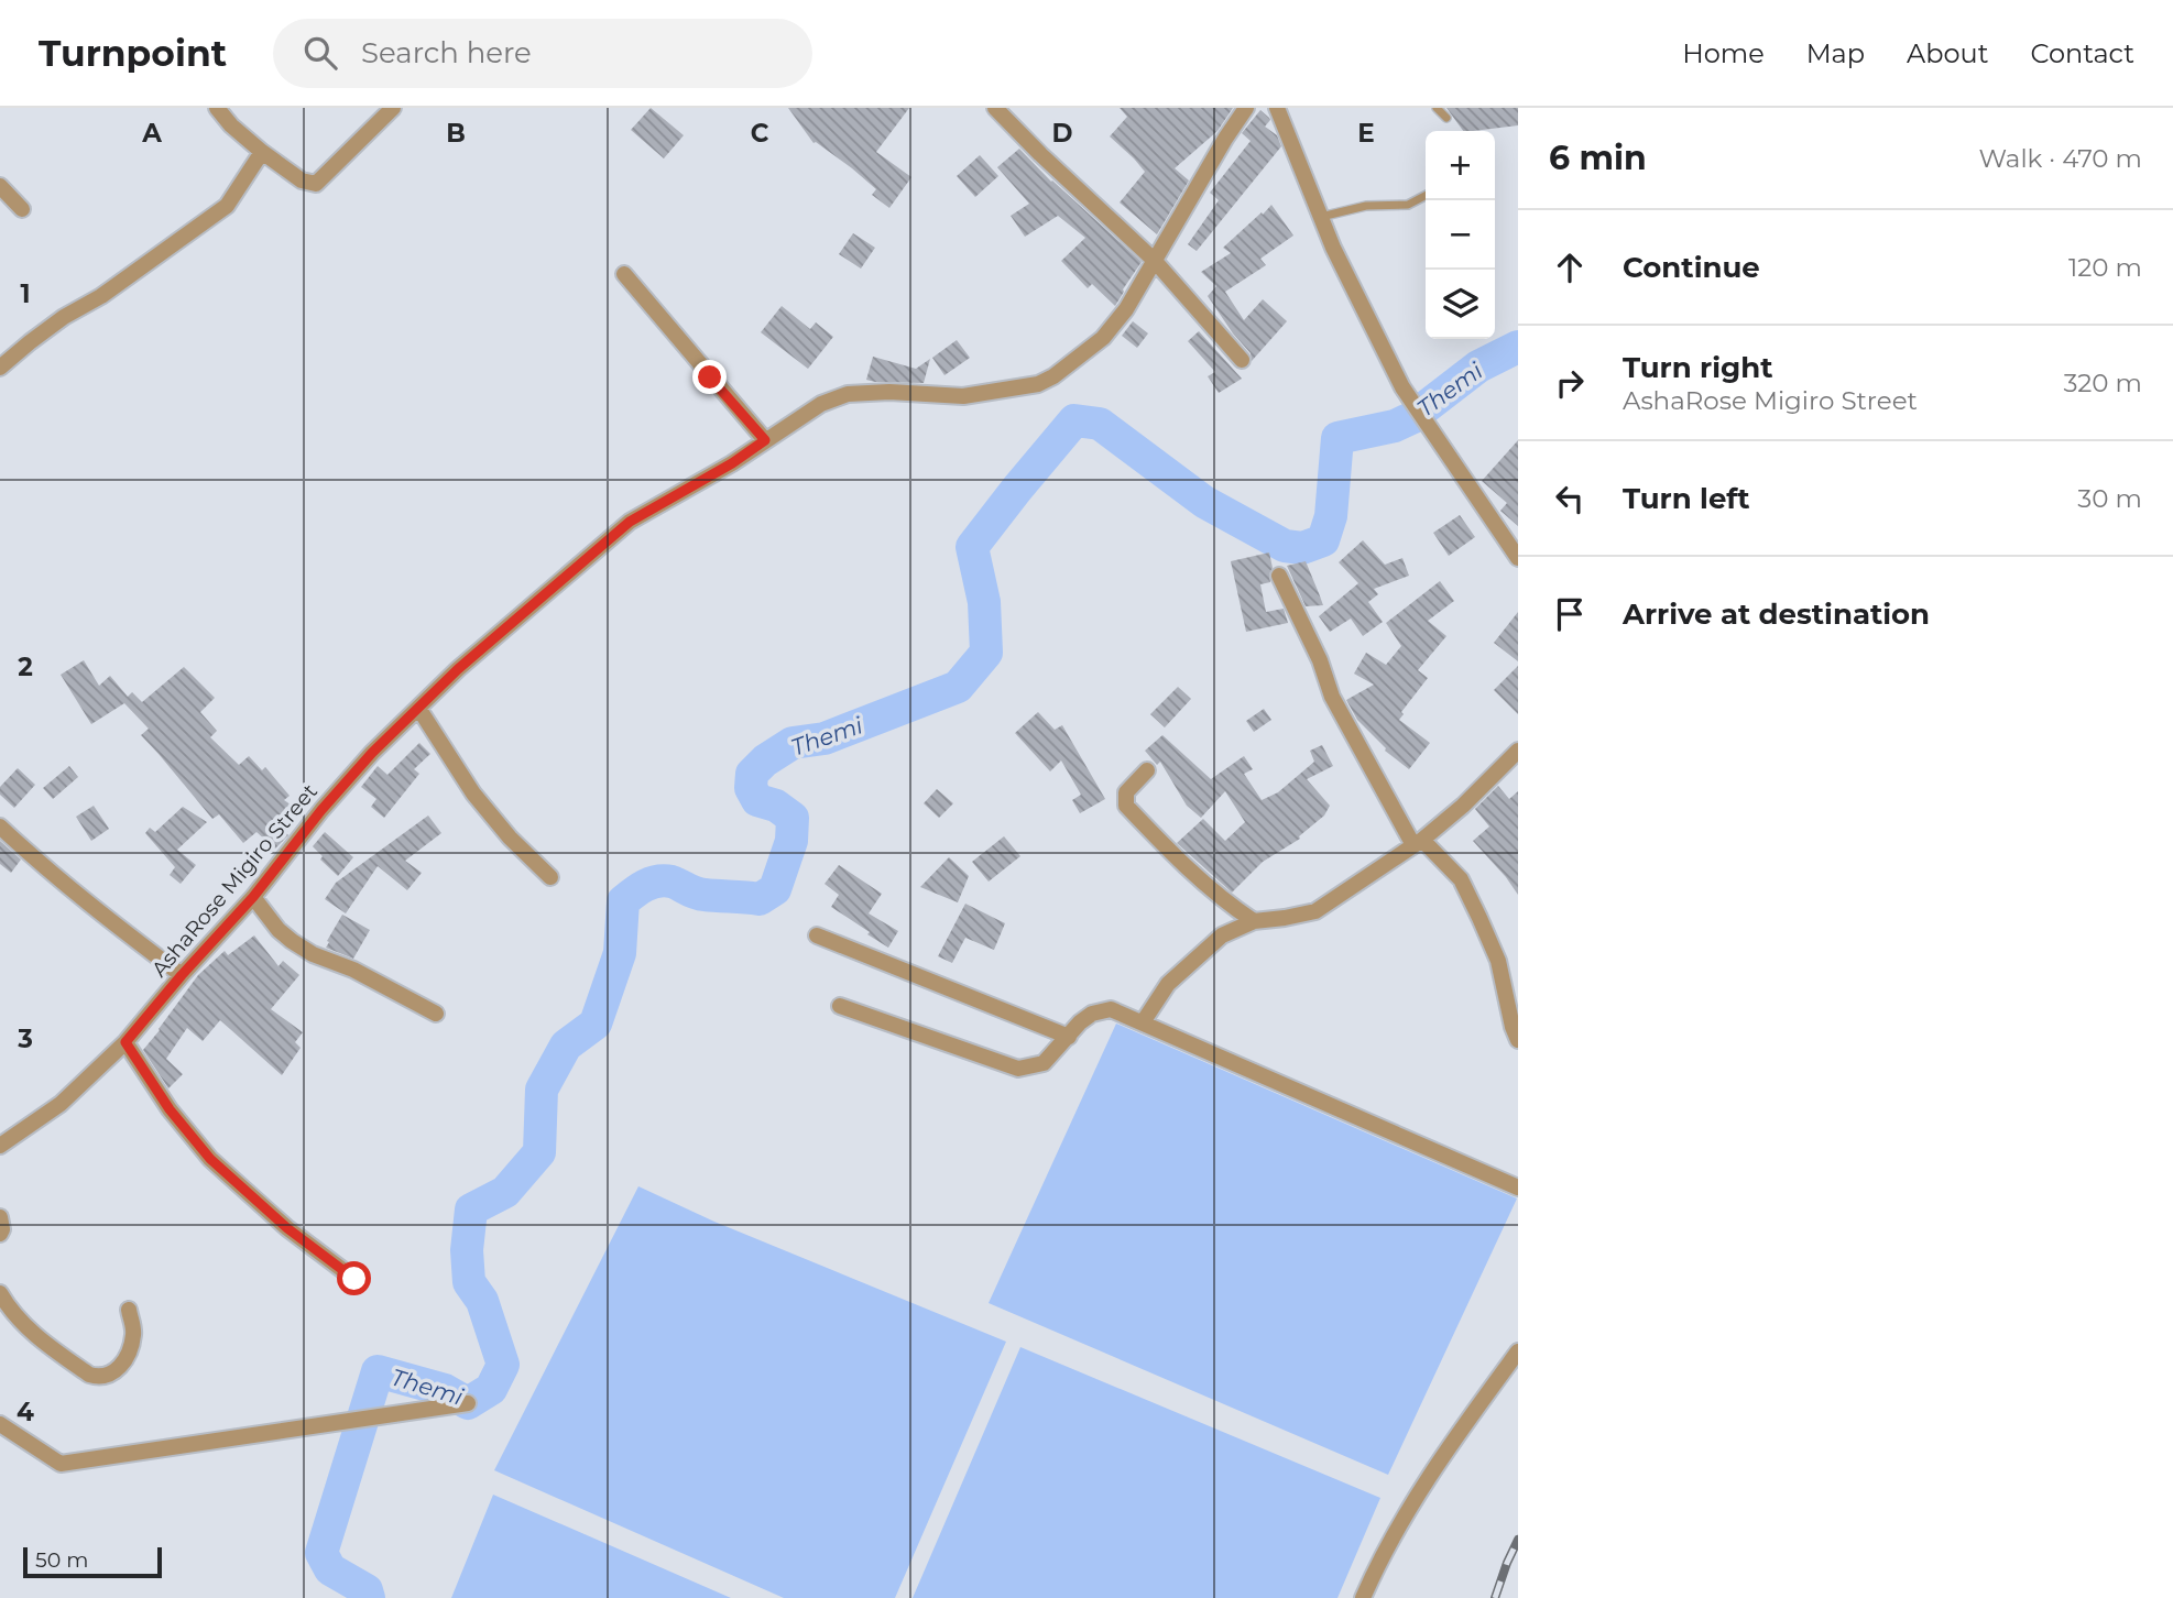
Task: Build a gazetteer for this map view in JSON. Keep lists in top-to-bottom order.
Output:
{
  "streets": {
    "street": ["AshaRose Migiro Street"]
  },
  "water": ["Themi"],
  "scale_bar": "50 m",
  "page": {
    "header": "Turnpoint",
    "search": "Search here",
    "nav": [
      "Home",
      "Map",
      "About",
      "Contact"
    ],
    "heading": ["6 min", "Walk · 470 m"],
    "map_buttons": ["+", "−"],
    "list": [
      ["Continue", "120 m"],
      ["Turn right", "AshaRose Migiro Street", "320 m"],
      ["Turn left", "30 m"],
      "Arrive at destination"
    ],
    "scale": "50 m"
  },
  "grid": {
    "columns": [
      "A",
      "B",
      "C",
      "D",
      "E"
    ],
    "rows": [
      "1",
      "2",
      "3",
      "4"
    ]
  }
}
